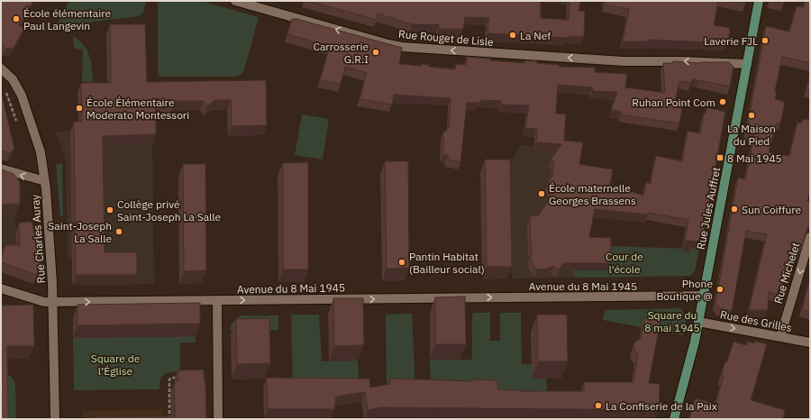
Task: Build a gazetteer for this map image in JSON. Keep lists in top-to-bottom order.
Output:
{
  "streets": {
    "main road": ["Rue Jules Auffret"],
    "street": [
      "Rue Rouget de Lisle",
      "Rue Charles Auray",
      "Rue Michelet",
      "Avenue du 8 Mai 1945",
      "Rue des Grilles"
    ]
  },
  "crossings": [
    ["Rue Rouget de Lisle", "Rue Jules Auffret"],
    ["Rue Jules Auffret", "Avenue du 8 Mai 1945"],
    ["Rue Jules Auffret", "Rue des Grilles"],
    ["Rue Charles Auray", "Avenue du 8 Mai 1945"],
    ["Rue Michelet", "Rue des Grilles"]
  ],
  "one_way": [
    "Rue Rouget de Lisle",
    "Rue Michelet",
    "Avenue du 8 Mai 1945",
    "Rue des Grilles"
  ],
  "parks": ["Cour de l'école", "Square du 8 mai 1945", "Square de l’Église"],
  "places": {
    "other": [
      "École élémentaire Paul Langevin",
      "La Nef",
      "Laverie FJL",
      "Carrosserie G.R.I",
      "Ruhan Point Com",
      "École Élémentaire Moderato Montessori",
      "La Maison du Pied",
      "École maternelle Georges Brassens",
      "Sun Coiffure",
      "Collège privé Saint-Joseph La Salle",
      "Saint-Joseph La Salle",
      "Pantin Habitat (Bailleur social)",
      "Phone Boutique @",
      "La Confiserie de la Paix"
    ],
    "transit": ["8 Mai 1945"]
  }
}
